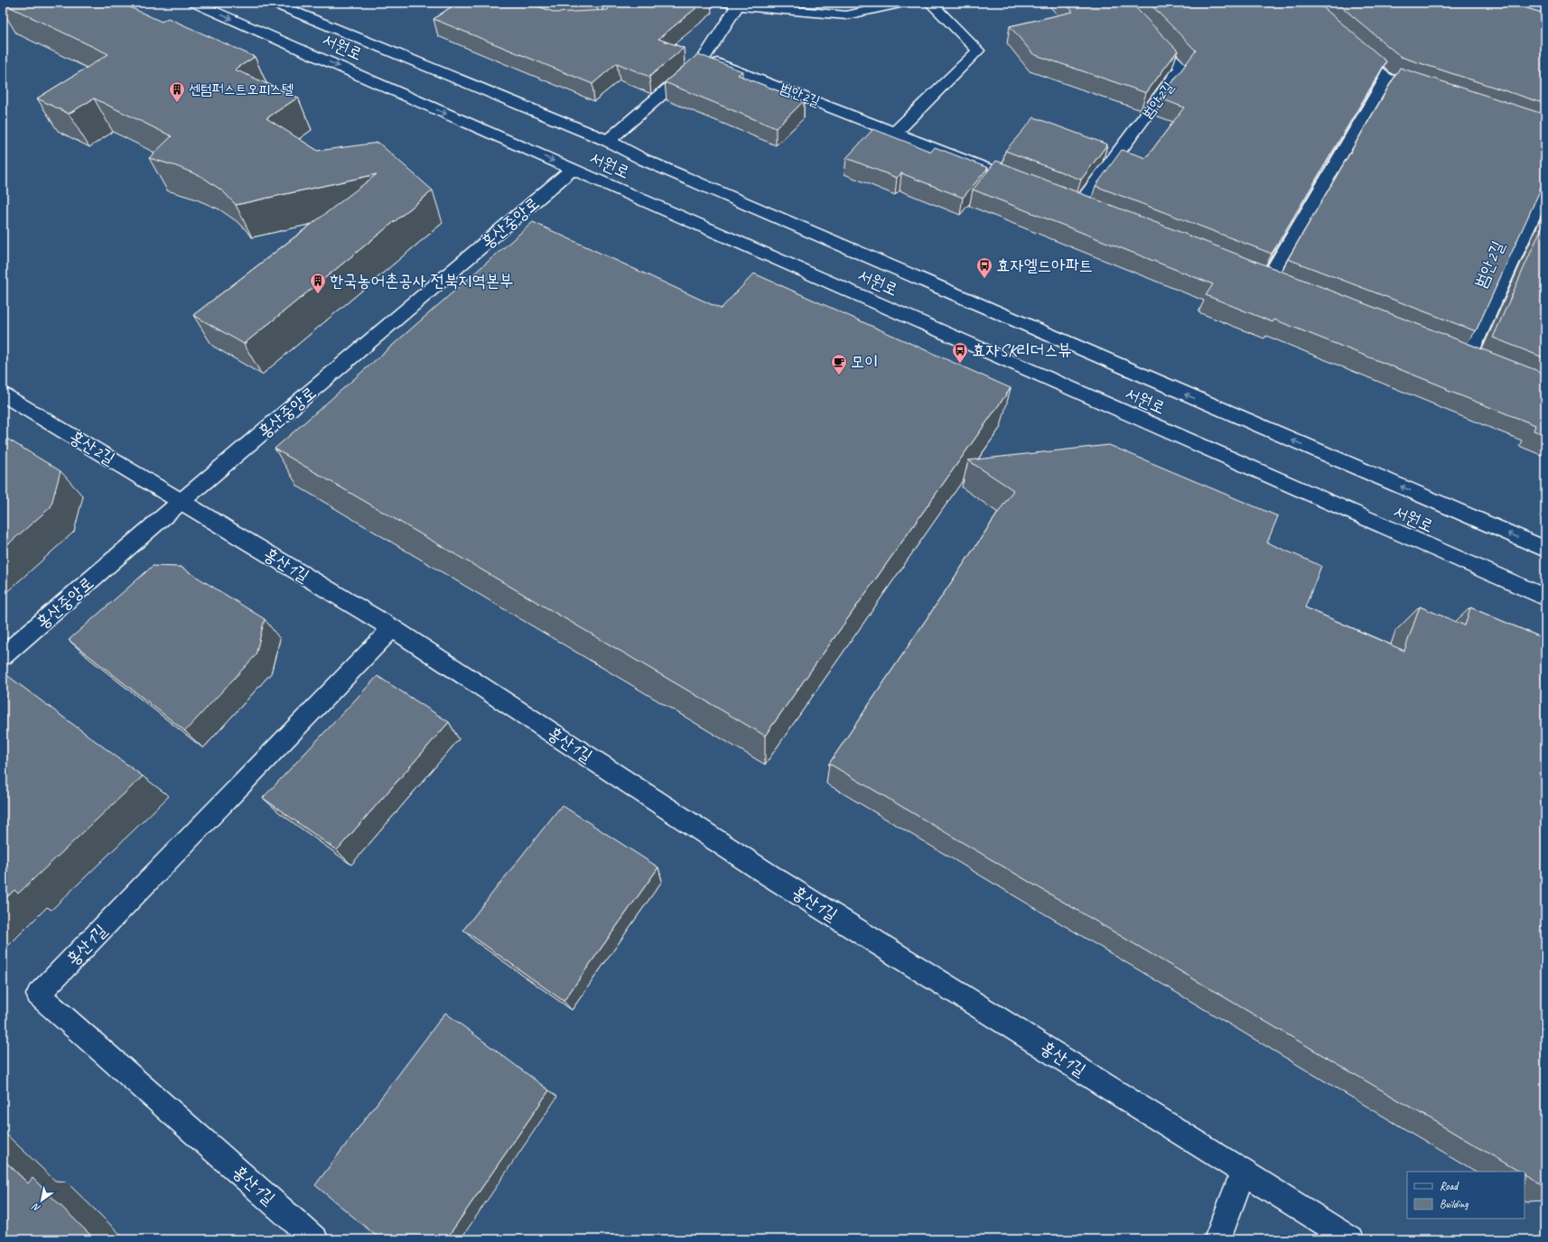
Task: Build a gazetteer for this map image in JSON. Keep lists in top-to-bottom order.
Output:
{
  "streets": {
    "street": [
      "서원로",
      "범안2길",
      "홍산중앙로",
      "홍산2길",
      "홍산1길"
    ]
  },
  "crossings": [
    ["서원로", "홍산중앙로"],
    ["홍산중앙로", "홍산2길"],
    ["홍산중앙로", "홍산1길"],
    ["홍산2길", "홍산1길"]
  ],
  "places": {
    "building": ["센텀퍼스트오피스텔", "한국농어촌공사 전북지역본부"],
    "bus stop": ["효자엘드아파트", "효자SK리더스뷰"],
    "cafe": ["모이"]
  },
  "legend": ["Road", "Building"],
  "north": "bottom left"
}
